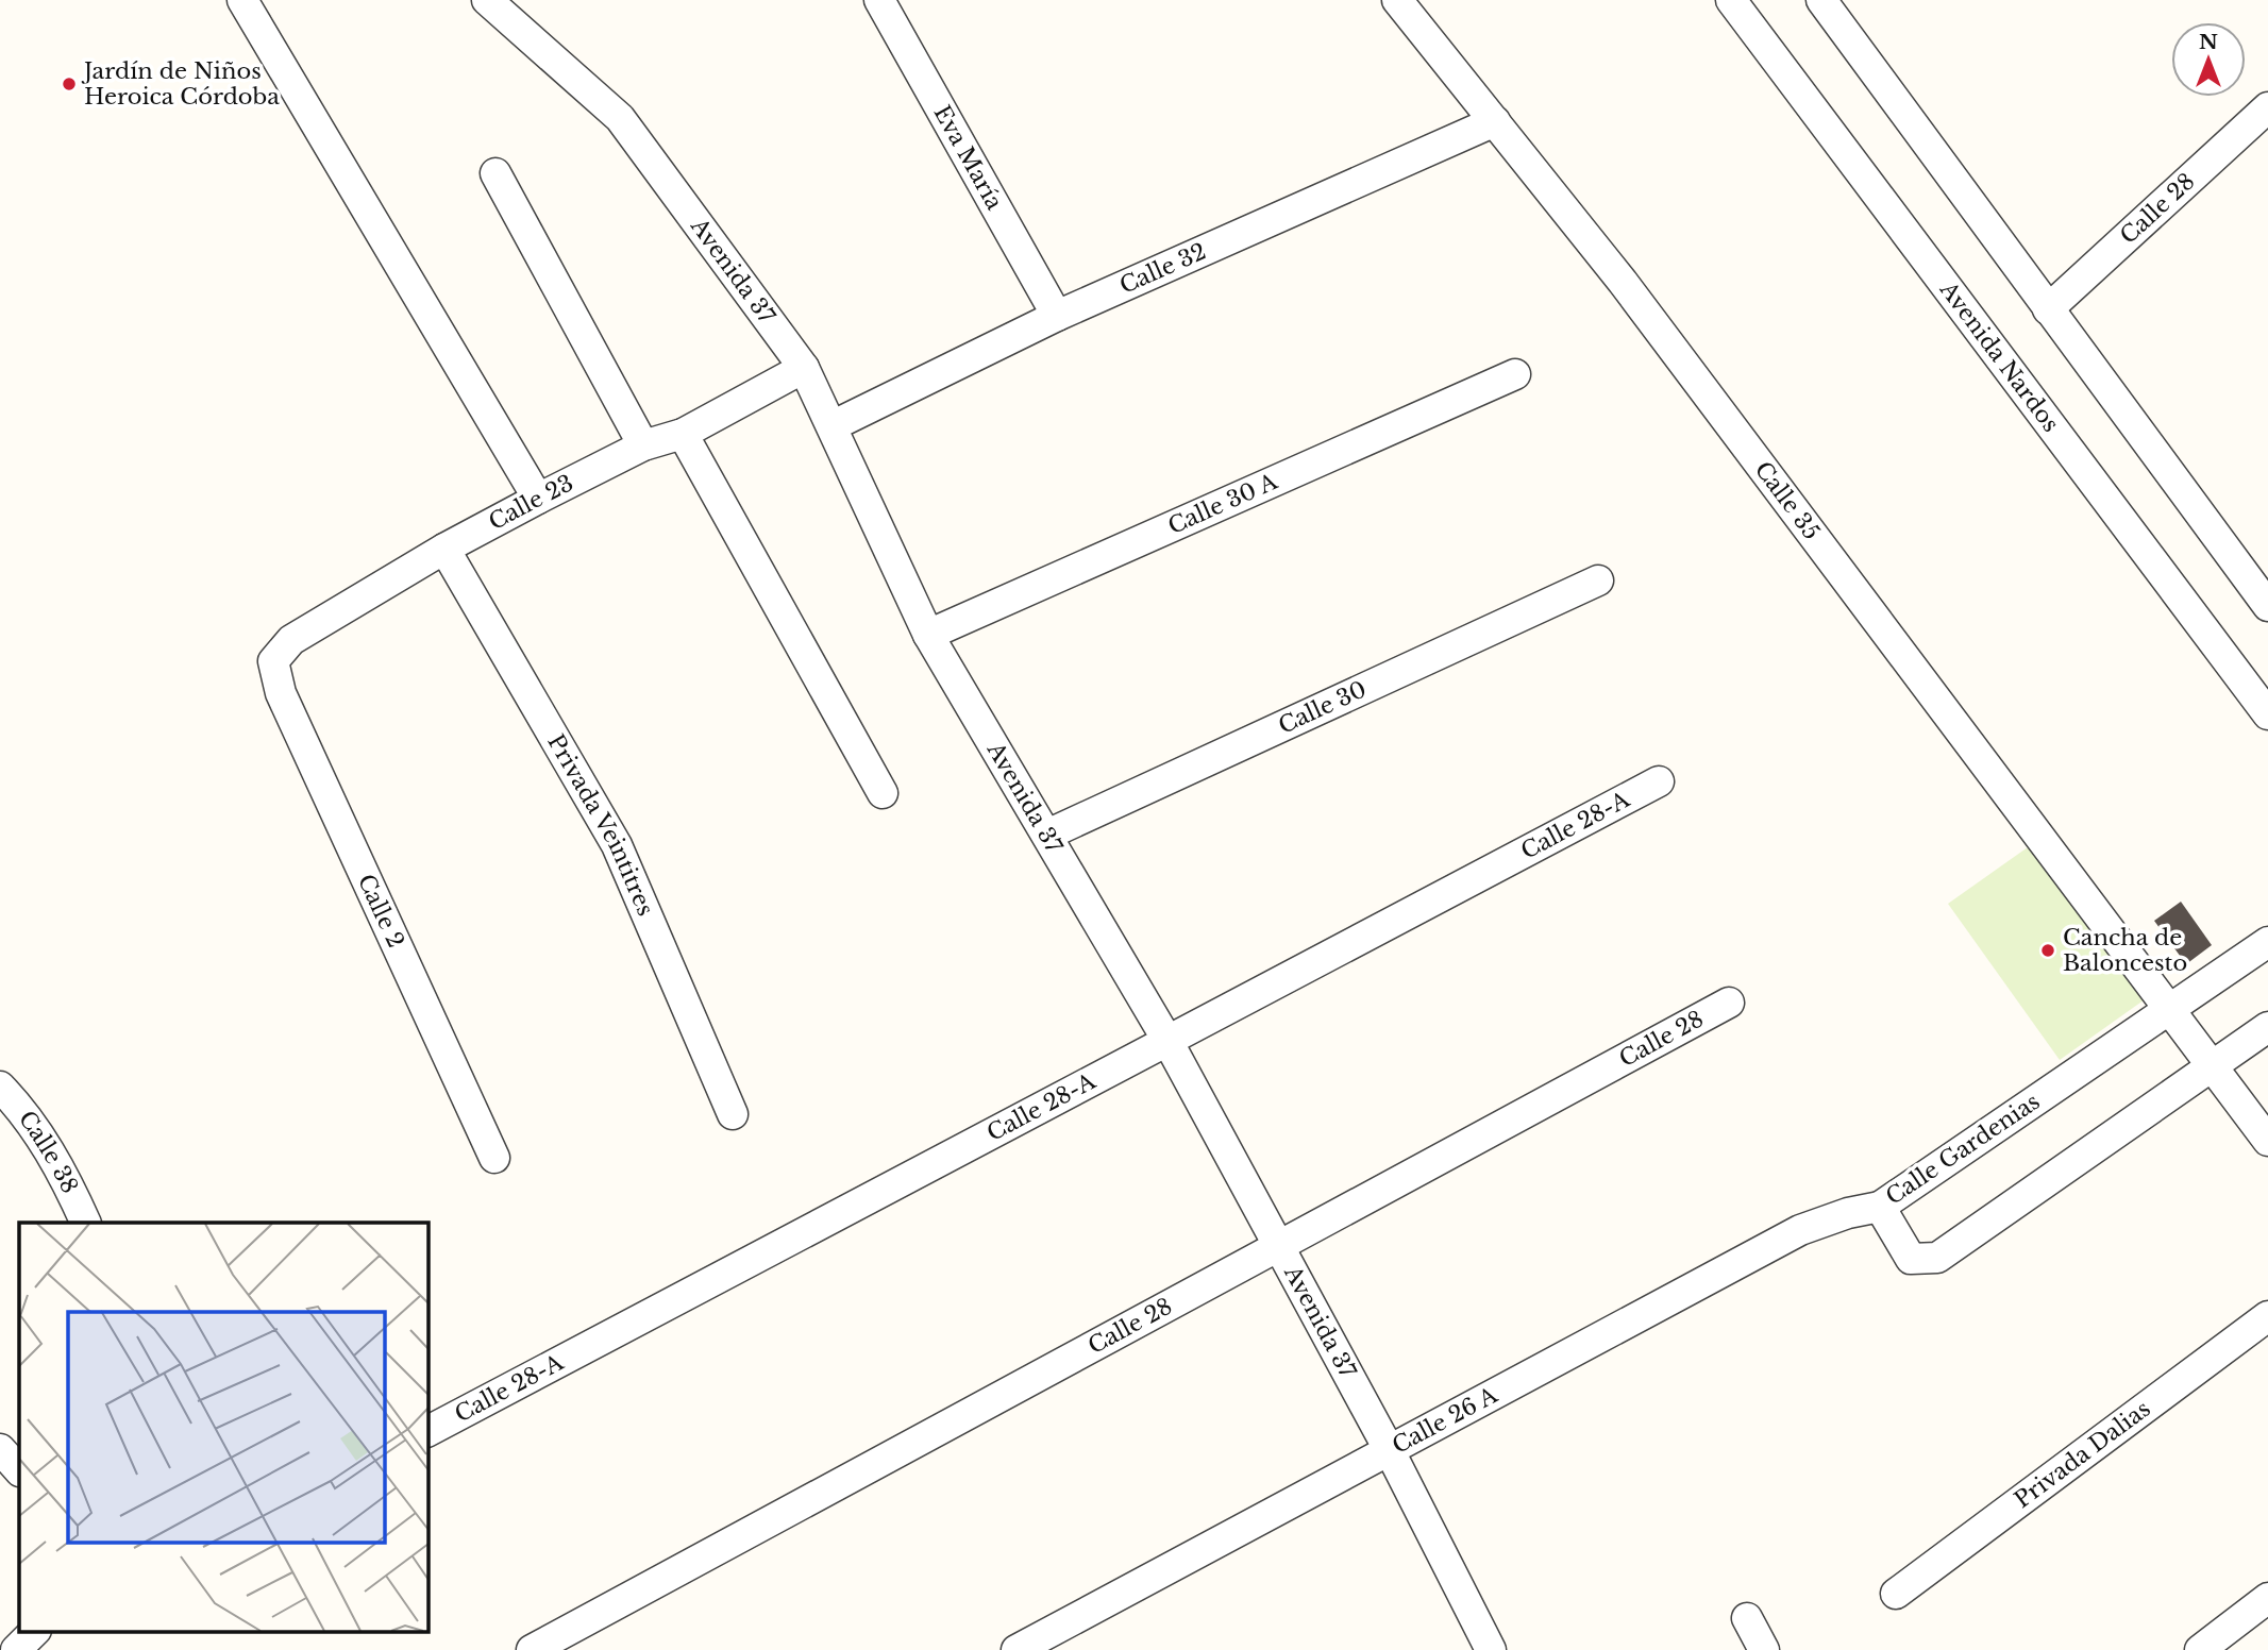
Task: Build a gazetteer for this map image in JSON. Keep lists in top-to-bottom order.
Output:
{
  "streets": {
    "street": [
      "Eva María",
      "Calle 28",
      "Calle 32",
      "Avenida 37",
      "Avenida Nardos",
      "Calle 35",
      "Calle 23",
      "Calle 30 A",
      "Calle 30",
      "Calle 28-A",
      "Privada Veintitres",
      "Calle 2",
      "Calle Gardenias",
      "Calle 38",
      "Calle 26 A",
      "Privada Dalias"
    ]
  },
  "crossings": [
    ["Eva María", "Calle 32"],
    ["Calle 28", "Avenida 37"],
    ["Calle 32", "Avenida 37"],
    ["Calle 32", "Calle 35"],
    ["Avenida 37", "Calle 23"],
    ["Avenida 37", "Calle 30 A"],
    ["Avenida 37", "Calle 30"],
    ["Avenida 37", "Calle 28-A"],
    ["Avenida 37", "Calle 26 A"],
    ["Calle 35", "Calle Gardenias"],
    ["Calle 23", "Privada Veintitres"],
    ["Calle 23", "Calle 2"],
    ["Calle Gardenias", "Calle 26 A"]
  ],
  "places": ["Jardín de Niños Heroica Córdoba", "Cancha de Baloncesto"],
  "north": "top"
}
